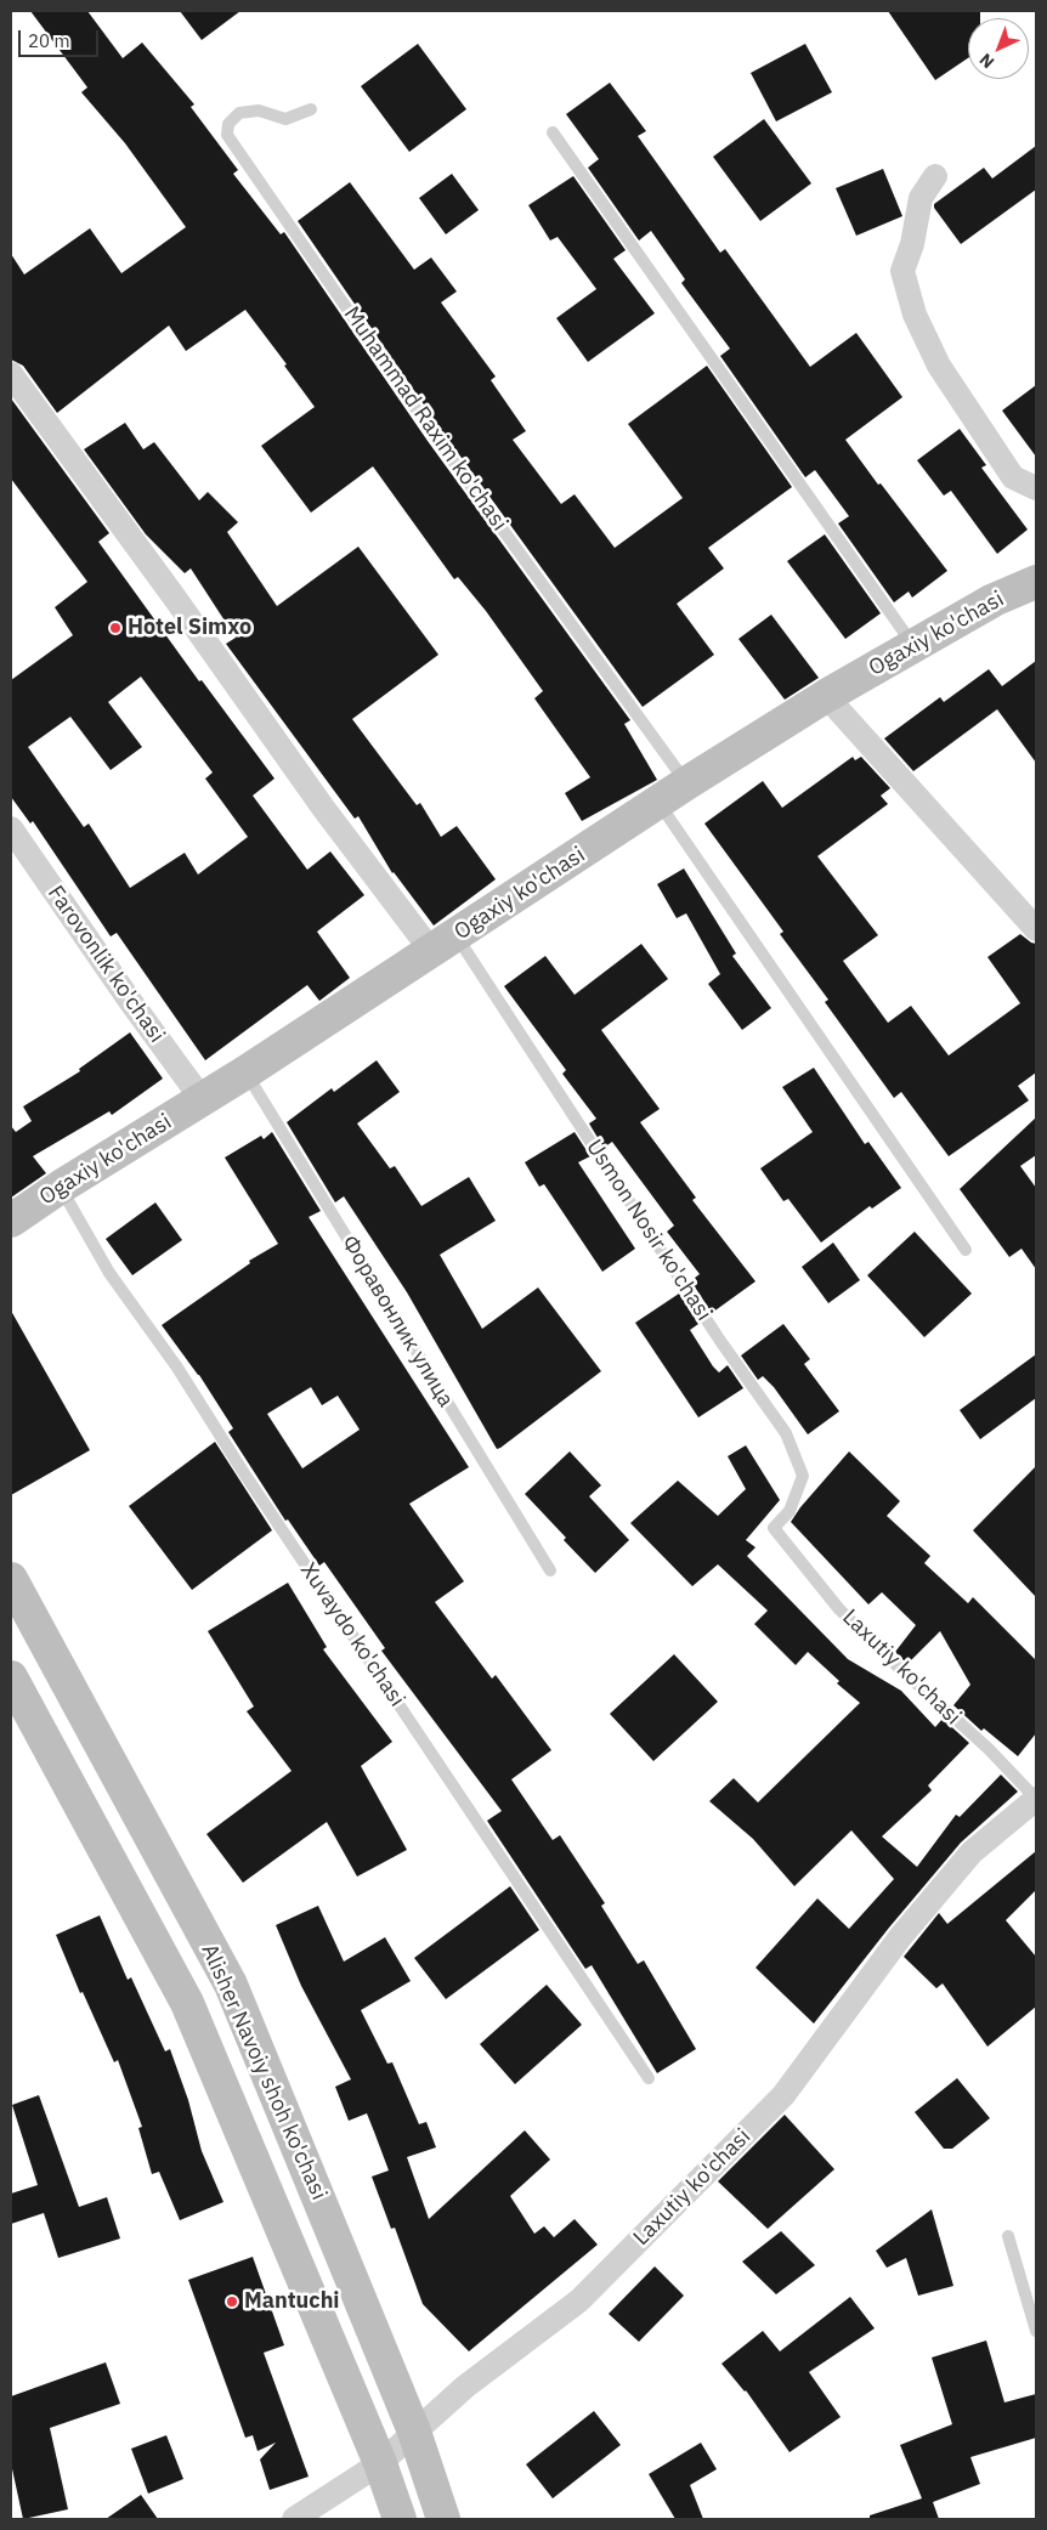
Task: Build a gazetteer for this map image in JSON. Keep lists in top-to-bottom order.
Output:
{
  "streets": {
    "main road": ["Ogaxiy ko'chasi", "Alisher Navoiy shoh ko'chasi"],
    "street": ["Farovonlik ko'chasi", "Laxutiy ko'chasi"],
    "lane": [
      "Muhammad Raxim ko'chasi",
      "Usmon Nosir ko'chasi",
      "Форавонлик улица",
      "Xuvaydo ko'chasi"
    ]
  },
  "crossings": [
    ["Muhammad Raxim ko'chasi", "Ogaxiy ko'chasi"],
    ["Ogaxiy ko'chasi", "Farovonlik ko'chasi"],
    ["Ogaxiy ko'chasi", "Usmon Nosir ko'chasi"],
    ["Ogaxiy ko'chasi", "Форавонлик улица"],
    ["Ogaxiy ko'chasi", "Xuvaydo ko'chasi"],
    ["Usmon Nosir ko'chasi", "Laxutiy ko'chasi"],
    ["Laxutiy ko'chasi", "Alisher Navoiy shoh ko'chasi"]
  ],
  "places": ["Hotel Simxo", "Mantuchi"],
  "scale_bar": "20 m",
  "north": "bottom left"
}
